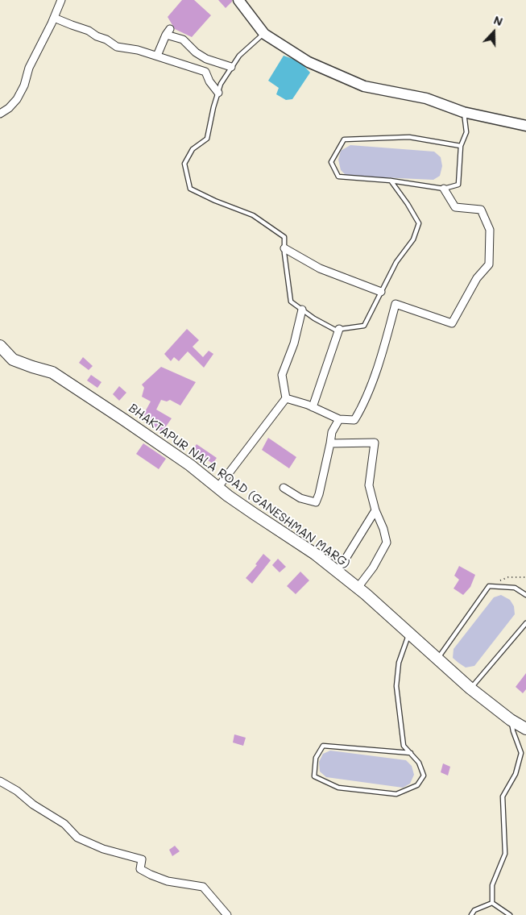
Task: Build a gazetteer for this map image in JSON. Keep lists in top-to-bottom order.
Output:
{
  "streets": {
    "main road": ["BHAKTAPUR NALA ROAD (GANESHMAN MARG)"]
  },
  "north": "top"
}
